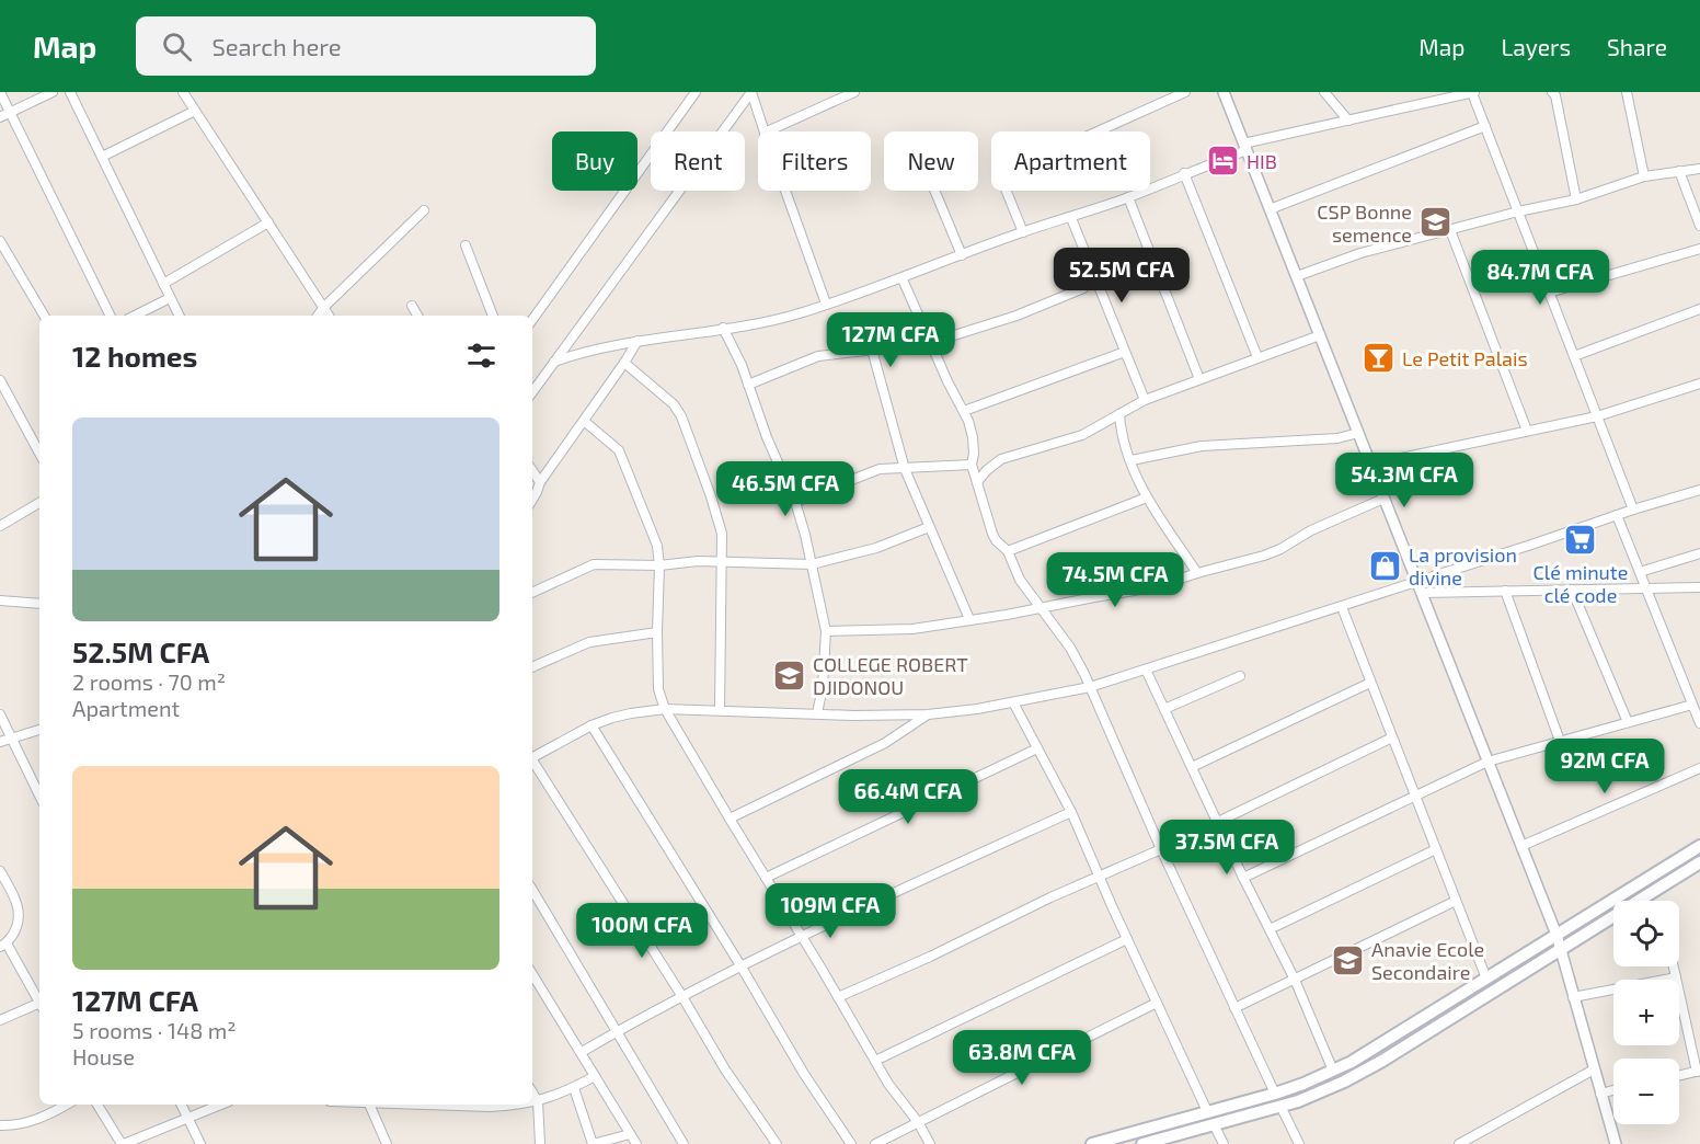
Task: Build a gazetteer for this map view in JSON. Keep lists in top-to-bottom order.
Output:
{
  "places": {
    "hotel": ["HIB"],
    "school or university": ["CSP Bonne semence", "COLLEGE ROBERT DJIDONOU", "Anavie Ecole Secondaire"],
    "bar": ["Le Petit Palais"],
    "supermarket": ["Clé minute clé code"],
    "shop": ["La provision divine"]
  },
  "page": {
    "header": "Map",
    "search": "Search here",
    "nav": ["Map", "Layers", "Share"],
    "chip": [
      "Buy",
      "Rent",
      "Filters",
      "New",
      "Apartment"
    ],
    "price": [
      "52.5M CFA",
      "84.7M CFA",
      "127M CFA",
      "54.3M CFA",
      "46.5M CFA",
      "74.5M CFA",
      "92M CFA",
      "66.4M CFA",
      "37.5M CFA",
      "109M CFA",
      "100M CFA",
      "63.8M CFA"
    ],
    "heading": "12 homes",
    "list": [
      {
        "name": "52.5M CFA",
        "note": "2 rooms · 70 m² · Apartment"
      },
      {
        "name": "127M CFA",
        "note": "5 rooms · 148 m² · House"
      }
    ],
    "map_buttons": ["+", "−"]
  }
}
